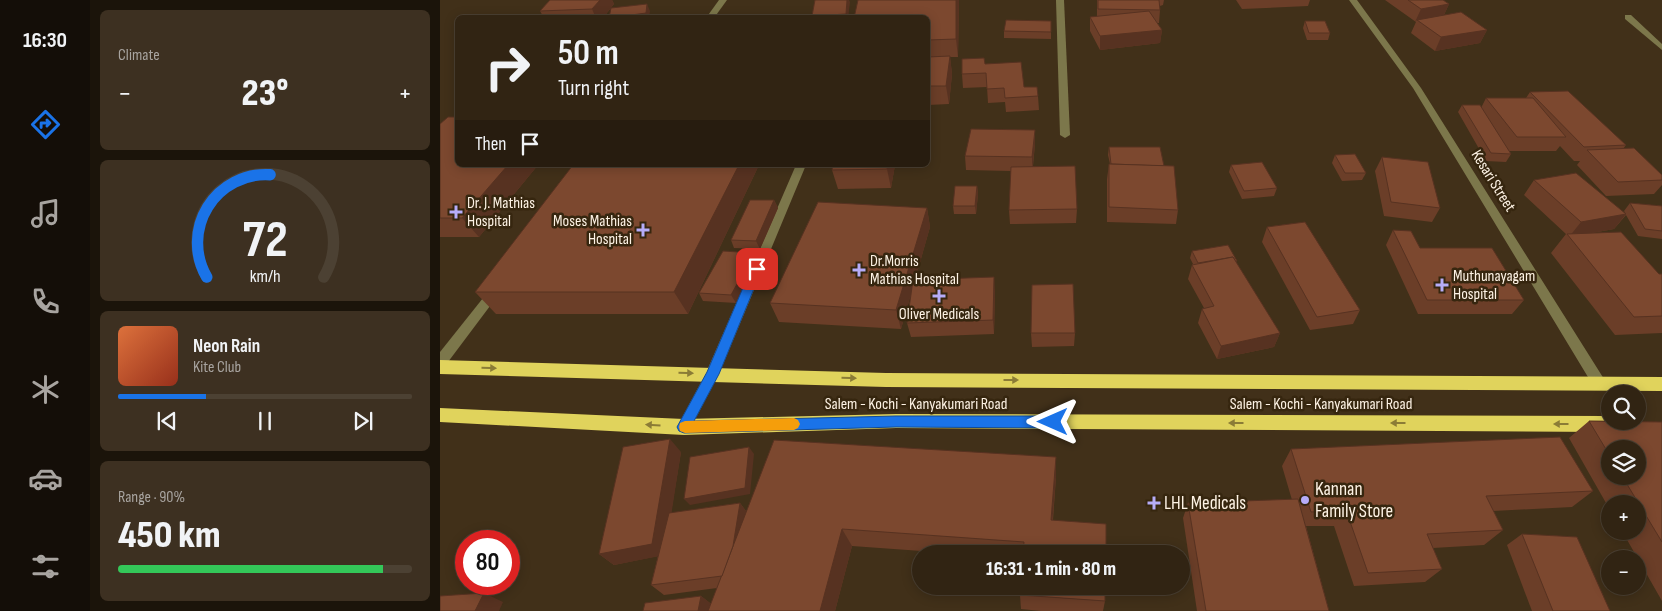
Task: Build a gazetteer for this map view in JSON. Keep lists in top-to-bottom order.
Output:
{
  "streets": {
    "highway": ["Salem - Kochi - Kanyakumari Road"],
    "street": ["Kesari Street"]
  },
  "crossings": [
    ["Kesari Street", "Salem - Kochi - Kanyakumari Road"]
  ],
  "places": {
    "health": [
      "Dr. J. Mathias Hospital",
      "Moses Mathias Hospital",
      "Dr.Morris Mathias Hospital",
      "Muthunayagam Hospital",
      "Oliver Medicals",
      "LHL Medicals"
    ],
    "other": ["Kannan Family Store"]
  },
  "page": {
    "tabs": "16:30",
    "tile": [
      "Climate",
      ["Range · 90%", "450 km"]
    ],
    "turn": ["50 m", "Turn right"],
    "heat": ["−", "23°", "+"],
    "then": "Then",
    "song": ["Neon Rain", "Kite Club"],
    "map_buttons": ["+", "−"],
    "limit": "80",
    "trip": "16:31 · 1 min · 80 m",
    "gauge": ["72", "km/h"]
  }
}
